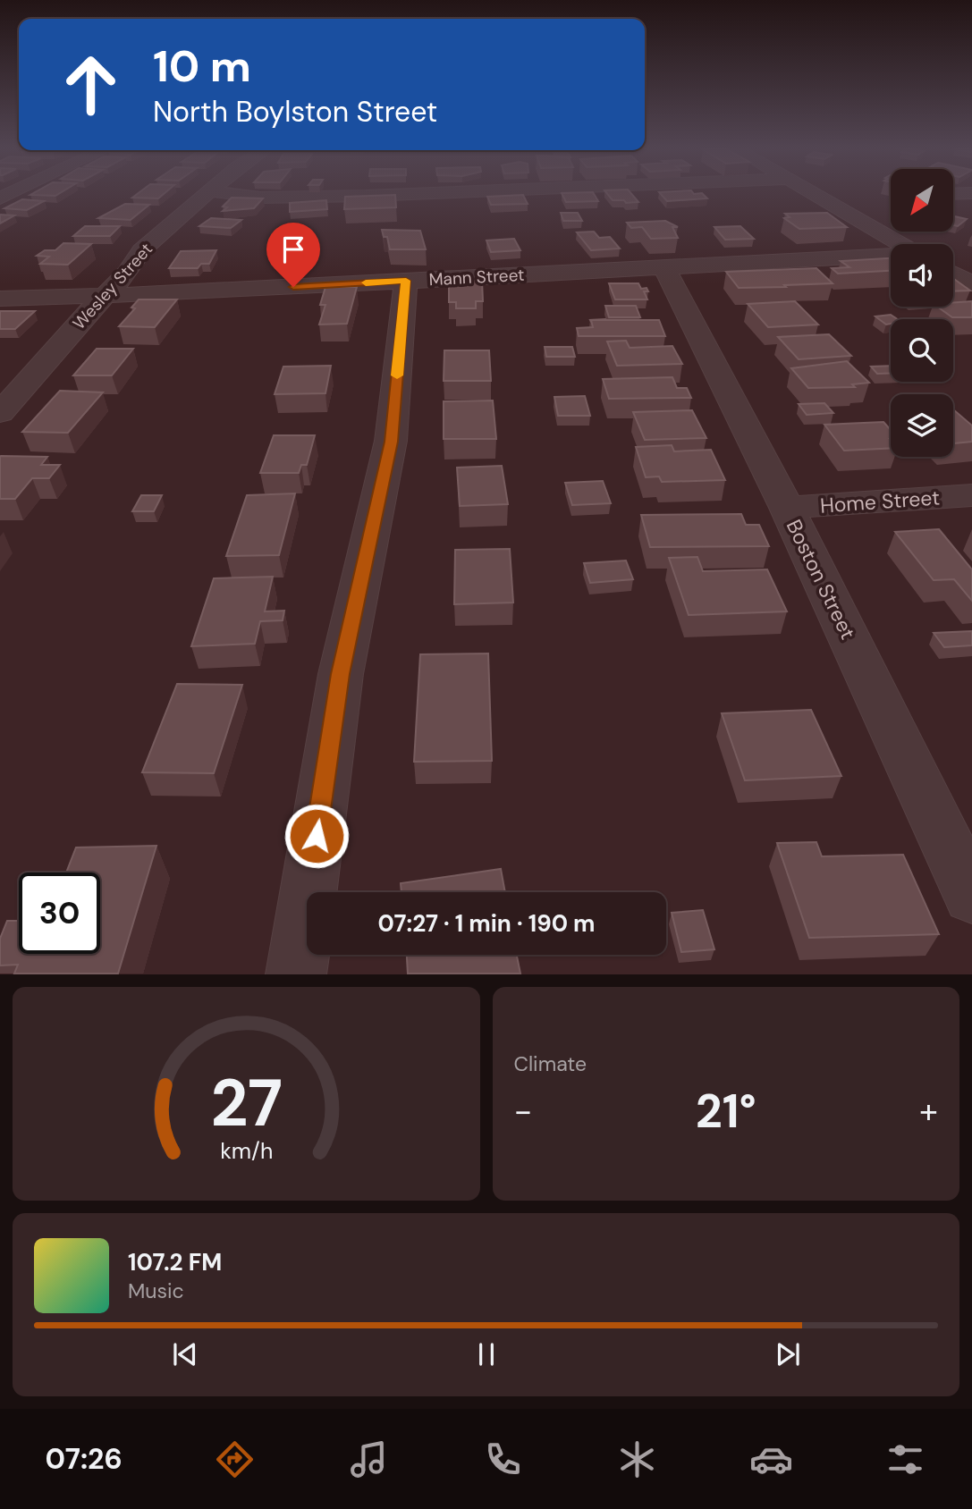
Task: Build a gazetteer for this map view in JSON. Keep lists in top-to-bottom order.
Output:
{
  "streets": {
    "street": [
      "Mann Street",
      "Wesley Street",
      "Home Street",
      "Boston Street"
    ]
  },
  "crossings": [
    ["Mann Street", "Wesley Street"],
    ["Mann Street", "Boston Street"],
    ["Home Street", "Boston Street"]
  ],
  "north": "bottom left",
  "page": {
    "turn": ["10 m", "North Boylston Street"],
    "limit": "30",
    "trip": "07:27 · 1 min · 190 m",
    "tile": "Climate",
    "heat": ["−", "21°", "+"],
    "song": ["107.2 FM", "Music"],
    "tabs": "07:26",
    "gauge": ["27", "km/h"]
  }
}
